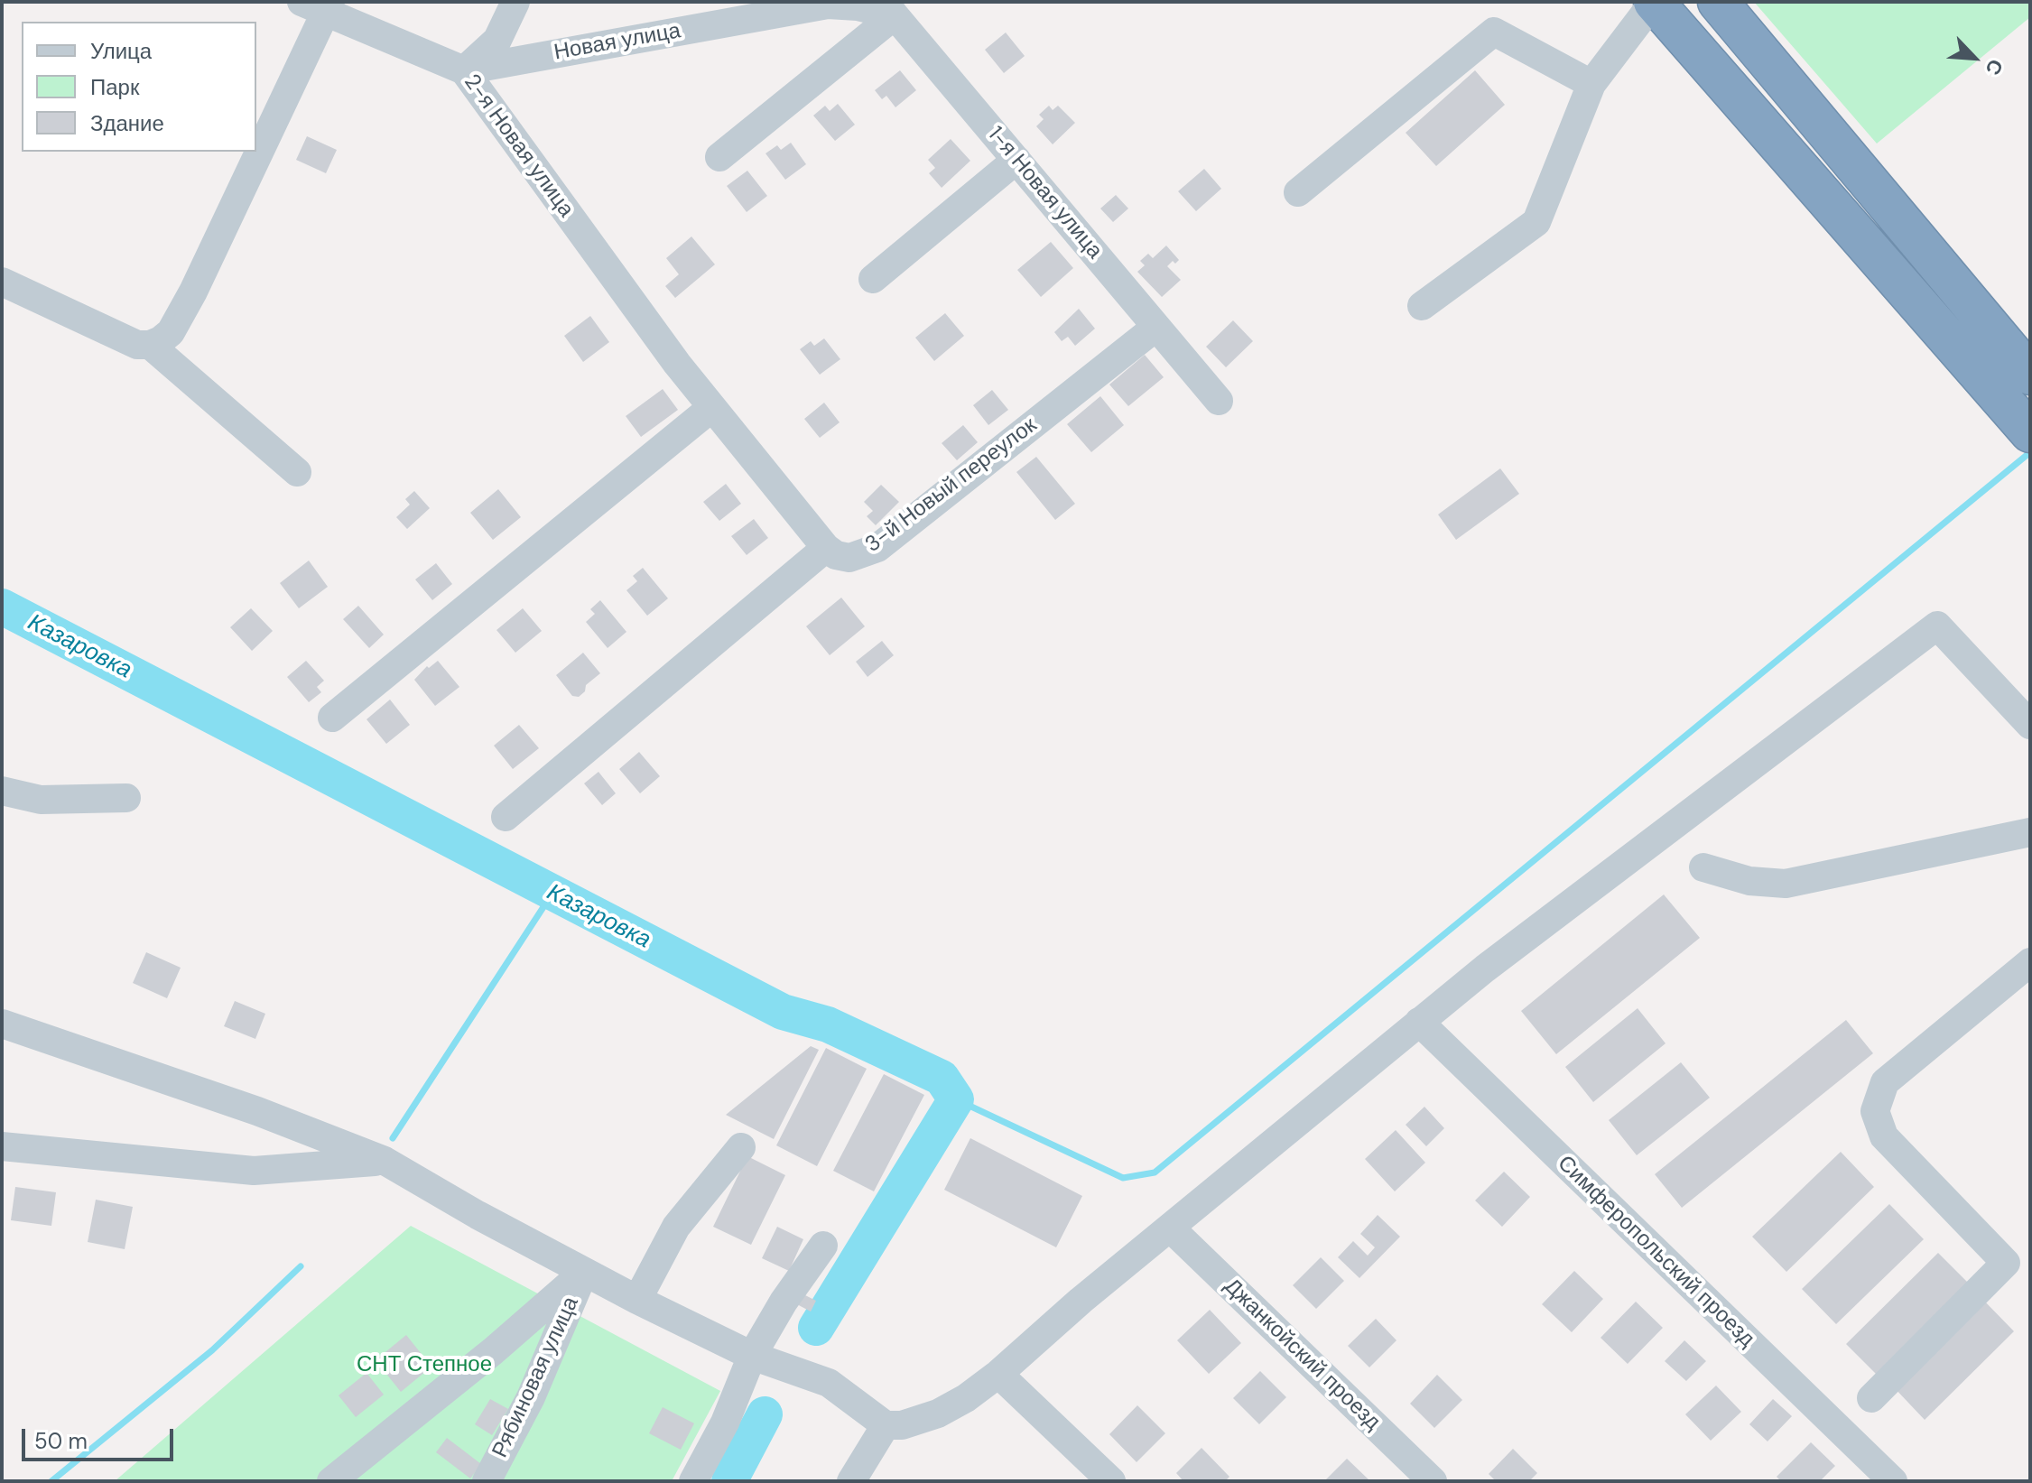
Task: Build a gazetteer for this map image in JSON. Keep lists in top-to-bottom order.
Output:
{
  "streets": {
    "street": [
      "Новая улица",
      "2-я Новая улица",
      "1-я Новая улица",
      "3-й Новый переулок",
      "Симферопольский проезд",
      "Джанкойский проезд",
      "Рябиновая улица"
    ]
  },
  "crossings": [
    ["Новая улица", "2-я Новая улица"],
    ["Новая улица", "1-я Новая улица"],
    ["1-я Новая улица", "3-й Новый переулок"]
  ],
  "water": ["Казаровка"],
  "parks": ["СНТ Степное"],
  "legend": ["Улица", "Парк", "Здание"],
  "scale_bar": "50 m",
  "north": "bottom right"
}
